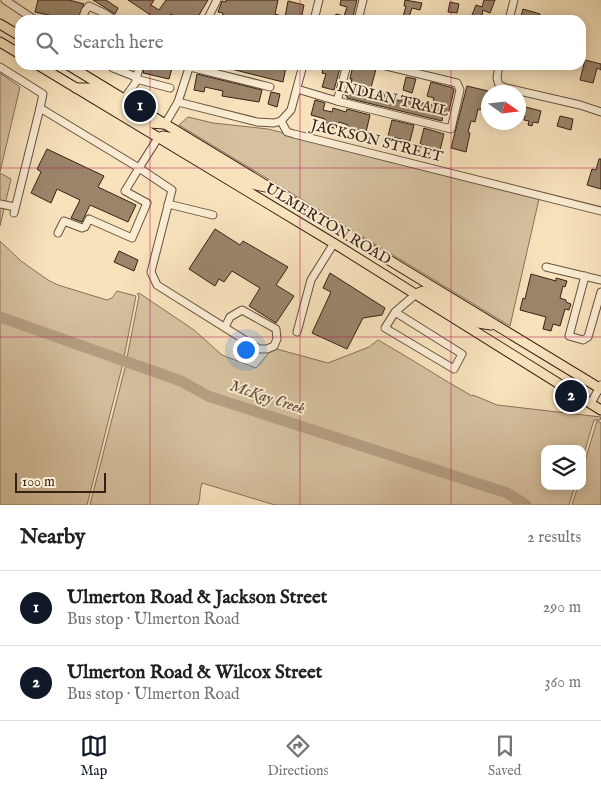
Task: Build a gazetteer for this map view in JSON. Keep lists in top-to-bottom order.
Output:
{
  "streets": {
    "main road": ["ULMERTON ROAD"],
    "street": ["INDIAN TRAIL", "JACKSON STREET"]
  },
  "water": ["McKay Creek"],
  "scale_bar": "100 m",
  "north": "right",
  "page": {
    "search": "Search here",
    "pins": ["1", "2"],
    "scale": "100 m",
    "heading": ["Nearby", "2 results"],
    "list": [
      {
        "mark": "1",
        "name": "Ulmerton Road & Jackson Street",
        "note": "Bus stop · Ulmerton Road",
        "value": "290 m"
      },
      {
        "mark": "2",
        "name": "Ulmerton Road & Wilcox Street",
        "note": "Bus stop · Ulmerton Road",
        "value": "360 m"
      }
    ],
    "nav": ["Map", "Directions", "Saved"]
  }
}
